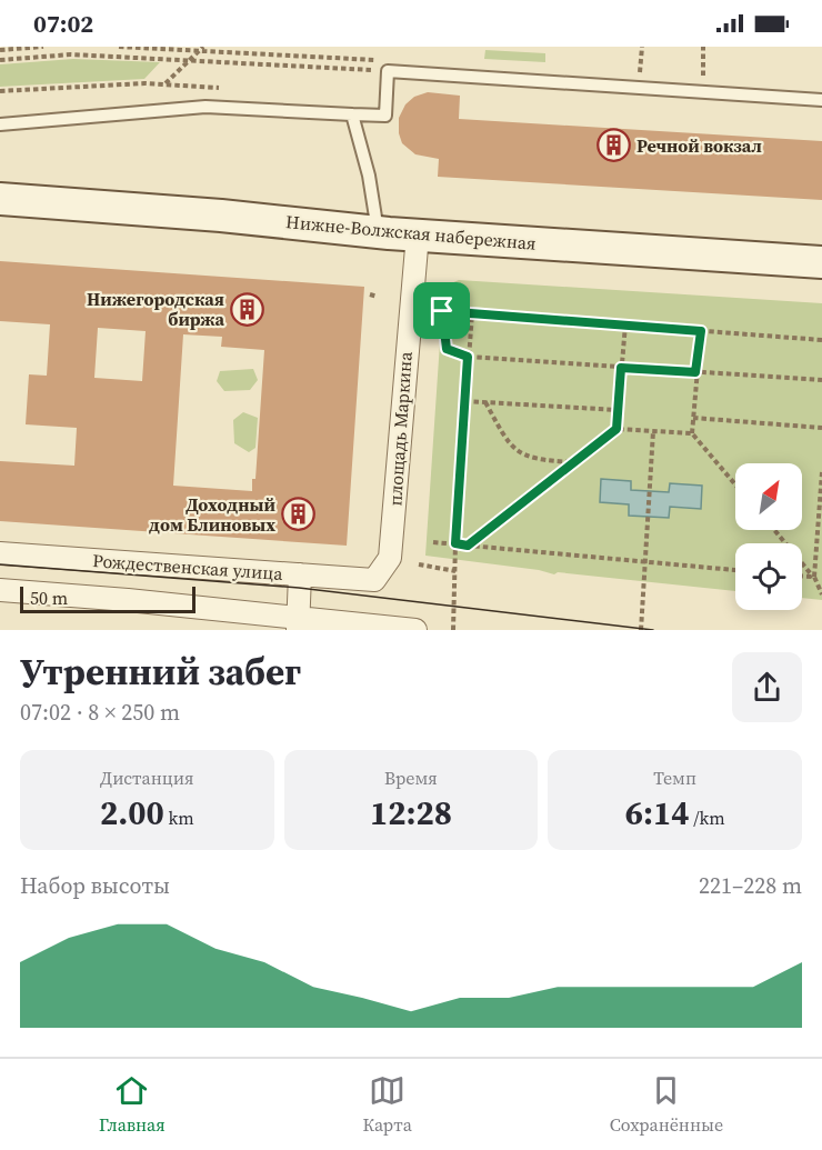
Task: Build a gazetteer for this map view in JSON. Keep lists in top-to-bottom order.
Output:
{
  "streets": {
    "main road": ["Нижне-Волжская набережная"],
    "street": ["площадь Маркина", "Рождественская улица"]
  },
  "crossings": [
    ["Нижне-Волжская набережная", "площадь Маркина"],
    ["площадь Маркина", "Рождественская улица"]
  ],
  "places": {
    "building": ["Речной вокзал", "Нижегородская биржа", "Доходный дом Блиновых"]
  },
  "scale_bar": "50 m",
  "north": "top right",
  "page": {
    "status": "07:02",
    "scale": "50 m",
    "heading": ["Утренний забег", "07:02 · 8 × 250 m"],
    "stats": [
      ["Дистанция", "2.00 km"],
      ["Время", "12:28"],
      ["Темп", "6:14 /km"]
    ],
    "chart": ["Набор высоты", "221–228 m"],
    "tabs": ["Главная", "Карта", "Сохранённые"]
  }
}
